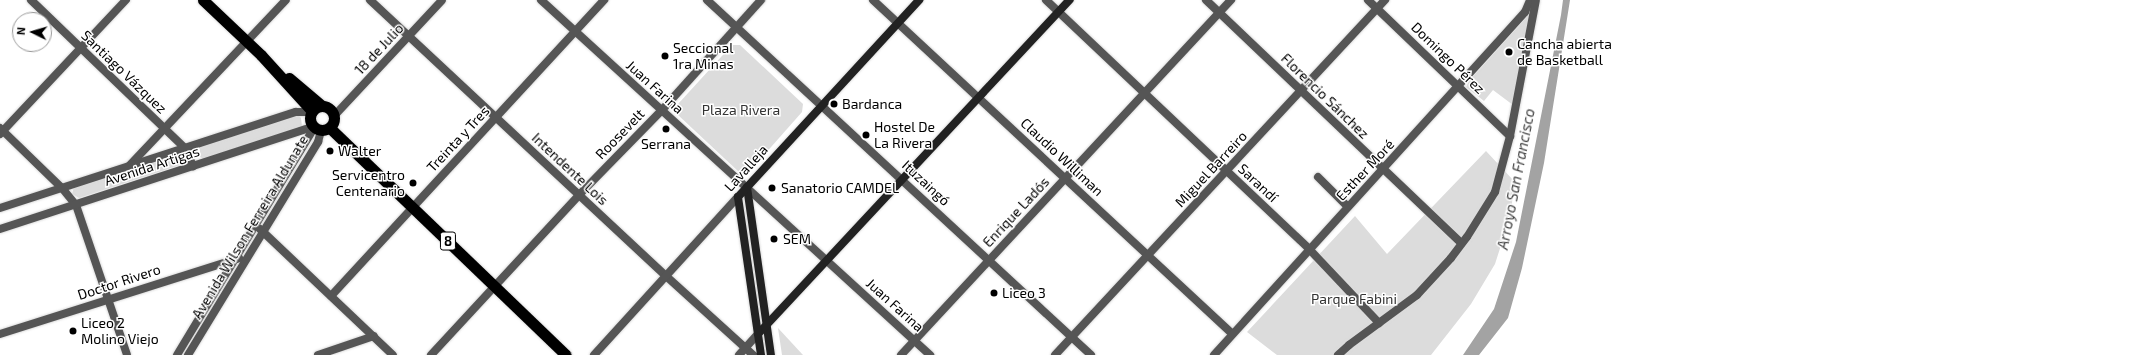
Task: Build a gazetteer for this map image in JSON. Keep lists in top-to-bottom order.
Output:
{
  "streets": {
    "highway": ["8"],
    "main road": ["Lavalleja"],
    "street": [
      "18 de Julio",
      "Domingo Pérez",
      "Santiago Vázquez",
      "Juan Farina",
      "Florencio Sánchez",
      "Roosevelt",
      "Treinta y Tres",
      "Claudio Williman",
      "Avenida Artigas",
      "Intendente Lois",
      "Miguel Barreiro",
      "Esther Moré",
      "Ituzaingó",
      "Sarandí",
      "Enrique Ladós",
      "Avenida Wilson Ferreira Aldunate",
      "Doctor Rivero"
    ]
  },
  "crossings": [
    ["18 de Julio", "Avenida Artigas"],
    ["18 de Julio", "Intendente Lois"],
    ["18 de Julio", "Avenida Wilson Ferreira Aldunate"],
    ["18 de Julio", "8"],
    ["Domingo Pérez", "Miguel Barreiro"],
    ["Domingo Pérez", "Esther Moré"],
    ["Santiago Vázquez", "Avenida Artigas"],
    ["Juan Farina", "Roosevelt"],
    ["Juan Farina", "Treinta y Tres"],
    ["Juan Farina", "Lavalleja"],
    ["Juan Farina", "Enrique Ladós"],
    ["Florencio Sánchez", "Miguel Barreiro"],
    ["Florencio Sánchez", "Esther Moré"],
    ["Florencio Sánchez", "Enrique Ladós"],
    ["Roosevelt", "Intendente Lois"],
    ["Roosevelt", "Ituzaingó"],
    ["Roosevelt", "8"],
    ["Treinta y Tres", "Intendente Lois"],
    ["Treinta y Tres", "8"],
    ["Claudio Williman", "Lavalleja"],
    ["Claudio Williman", "Miguel Barreiro"],
    ["Claudio Williman", "Esther Moré"],
    ["Claudio Williman", "Enrique Ladós"],
    ["Avenida Artigas", "Avenida Wilson Ferreira Aldunate"],
    ["Avenida Artigas", "8"],
    ["Lavalleja", "Intendente Lois"],
    ["Lavalleja", "Ituzaingó"],
    ["Miguel Barreiro", "Ituzaingó"],
    ["Miguel Barreiro", "Sarandí"],
    ["Esther Moré", "Sarandí"],
    ["Ituzaingó", "Enrique Ladós"],
    ["Sarandí", "Enrique Ladós"],
    ["Avenida Wilson Ferreira Aldunate", "8"],
    ["Avenida Wilson Ferreira Aldunate", "Doctor Rivero"]
  ],
  "water": ["Arroyo San Francisco"],
  "parks": ["Plaza Rivera", "Parque Fabini"],
  "places": [
    "Cancha abierta de Basketball",
    "Seccional 1ra Minas",
    "Bardanca",
    "Serrana",
    "Hostel De La Rivera",
    "Walter",
    "Servicentro Centenario",
    "Sanatorio CAMDEL",
    "SEM",
    "Liceo 3",
    "Liceo 2 Molino Viejo"
  ],
  "north": "left"
}
